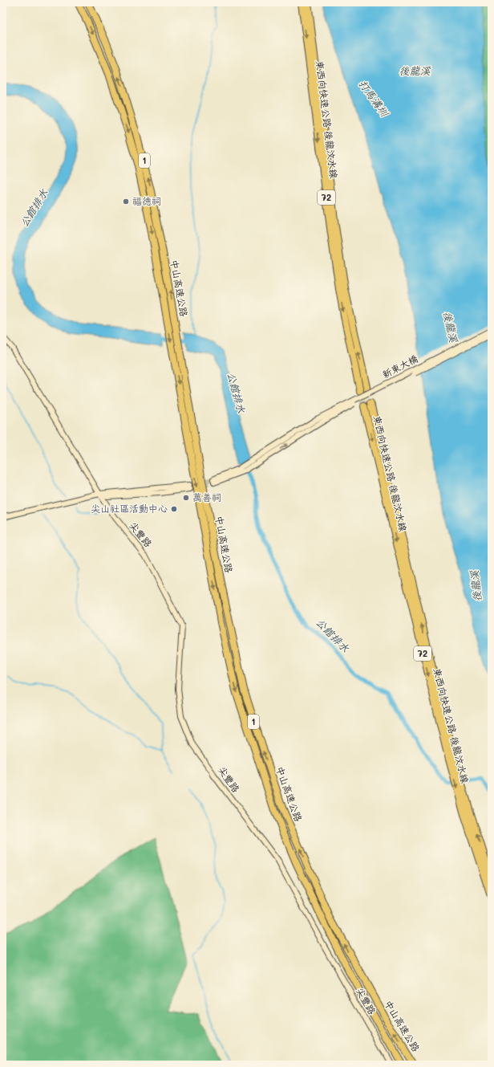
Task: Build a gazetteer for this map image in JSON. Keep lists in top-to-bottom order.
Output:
{
  "streets": {
    "highway": [
      "東西向快速公路 後龍汶水線",
      "1",
      "72",
      "中山高速公路"
    ],
    "street": ["新東大橋", "尖豐路"]
  },
  "water": ["後龍溪", "打馬溝圳", "公館排水"],
  "places": ["福德祠", "萬善祠", "尖山社區活動中心"]
}
